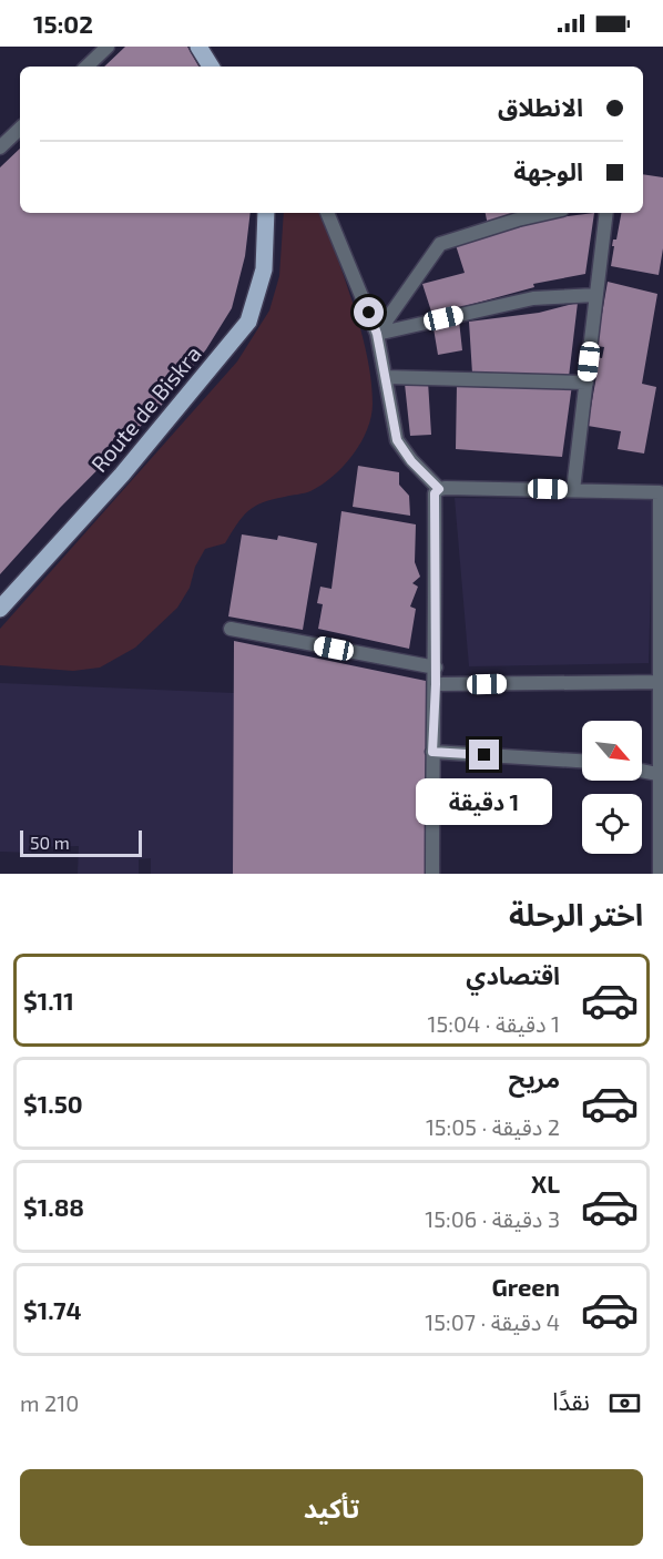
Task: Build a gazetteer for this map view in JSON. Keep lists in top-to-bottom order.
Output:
{
  "streets": {
    "main road": ["Route de Biskra"]
  },
  "scale_bar": "50 m",
  "north": "bottom right",
  "page": {
    "status": "15:02",
    "banner": ["الانطلاق", "الوجهة"],
    "bubble": "1 دقيقة",
    "scale": "50 m",
    "heading": "اختر الرحلة",
    "list": [
      {
        "name": "اقتصادي",
        "note": "1 دقيقة · 15:04",
        "value": "$1.11"
      },
      {
        "name": "مريح",
        "note": "2 دقيقة · 15:05",
        "value": "$1.50"
      },
      {
        "name": "XL",
        "note": "3 دقيقة · 15:06",
        "value": "$1.88"
      },
      {
        "name": "Green",
        "note": "4 دقيقة · 15:07",
        "value": "$1.74"
      }
    ],
    "pay": ["نقدًا", "210 m"],
    "buttons": "تأكيد"
  }
}
